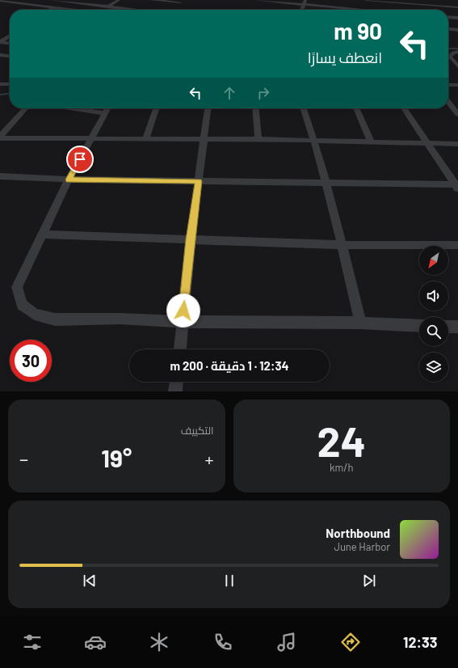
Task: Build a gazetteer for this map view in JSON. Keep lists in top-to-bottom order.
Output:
{
  "north": "bottom left",
  "page": {
    "turn": ["90 m", "انعطف يسارًا"],
    "limit": "30",
    "trip": "12:34 · 1 دقيقة · 200 m",
    "tile": [
      ["24", "km/h"],
      "التكييف"
    ],
    "heat": ["−", "19°", "+"],
    "song": ["Northbound", "June Harbor"],
    "tabs": "12:33"
  }
}
